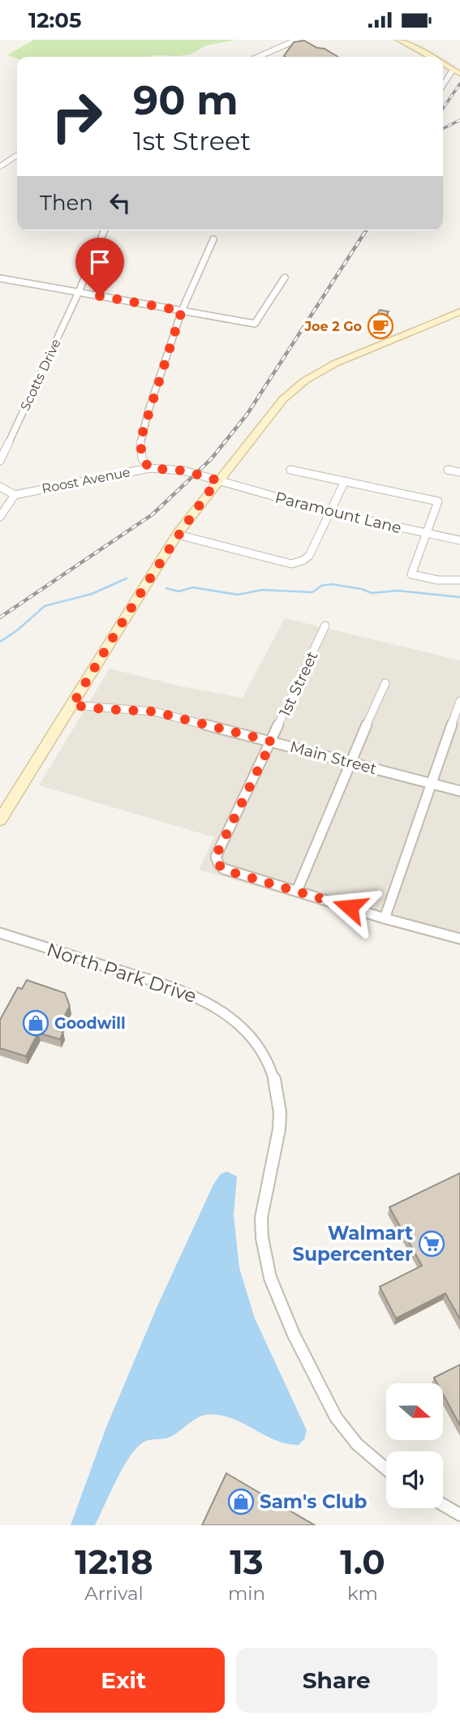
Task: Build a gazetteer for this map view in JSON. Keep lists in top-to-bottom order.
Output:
{
  "streets": {
    "street": [
      "Scotts Drive",
      "Roost Avenue",
      "Paramount Lane",
      "1st Street",
      "Main Street",
      "North Park Drive"
    ]
  },
  "crossings": [
    ["Roost Avenue", "Paramount Lane"],
    ["1st Street", "Main Street"]
  ],
  "places": {
    "cafe": ["Joe 2 Go"],
    "shop": ["Goodwill", "Sam's Club"],
    "supermarket": ["Walmart Supercenter"]
  },
  "north": "right",
  "page": {
    "status": "12:05",
    "turn": ["90 m", "1st Street"],
    "then": "Then",
    "eta": [
      "12:18",
      "Arrival",
      "13",
      "min",
      "1.0",
      "km"
    ],
    "buttons": ["Exit", "Share"]
  }
}
